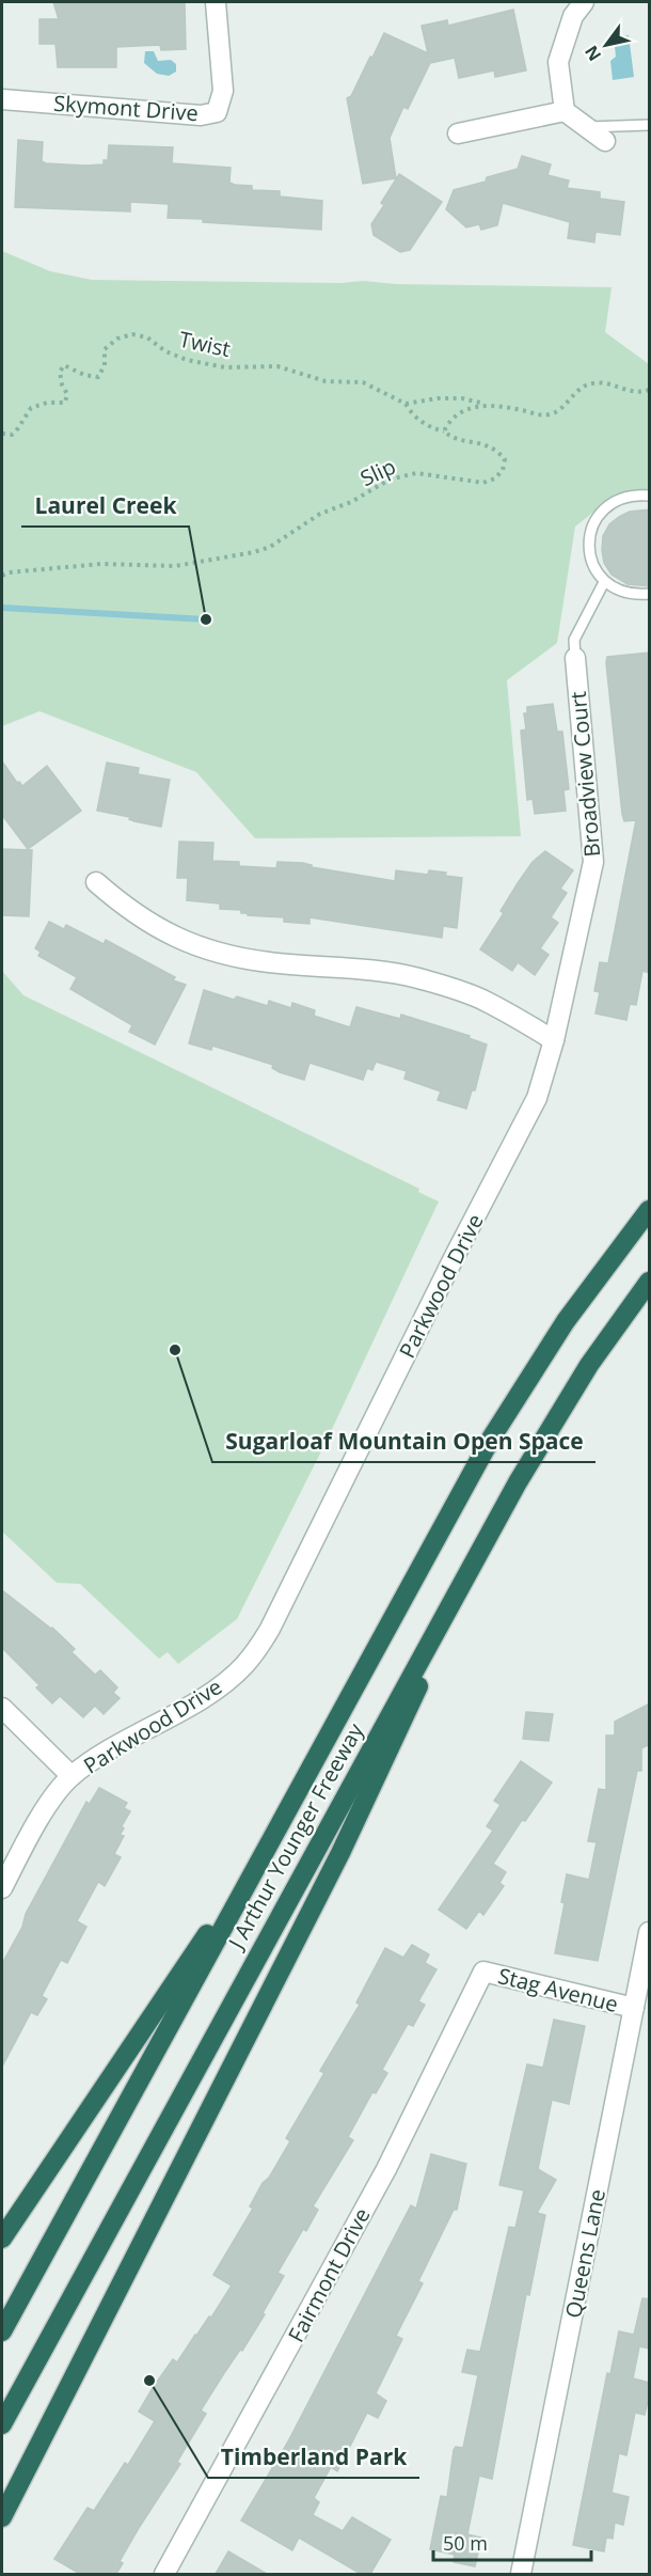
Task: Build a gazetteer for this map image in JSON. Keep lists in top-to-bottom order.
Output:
{
  "streets": {
    "highway": ["J Arthur Younger Freeway"],
    "street": [
      "Skymont Drive",
      "Broadview Court",
      "Parkwood Drive",
      "Stag Avenue",
      "Queens Lane",
      "Fairmont Drive"
    ],
    "path": ["Twist", "Slip"]
  },
  "crossings": [
    ["Broadview Court", "Parkwood Drive"],
    ["Stag Avenue", "Queens Lane"],
    ["Stag Avenue", "Fairmont Drive"]
  ],
  "places": ["Laurel Creek", "Sugarloaf Mountain Open Space", "Timberland Park"],
  "scale_bar": "50 m",
  "north": "bottom left"
}
